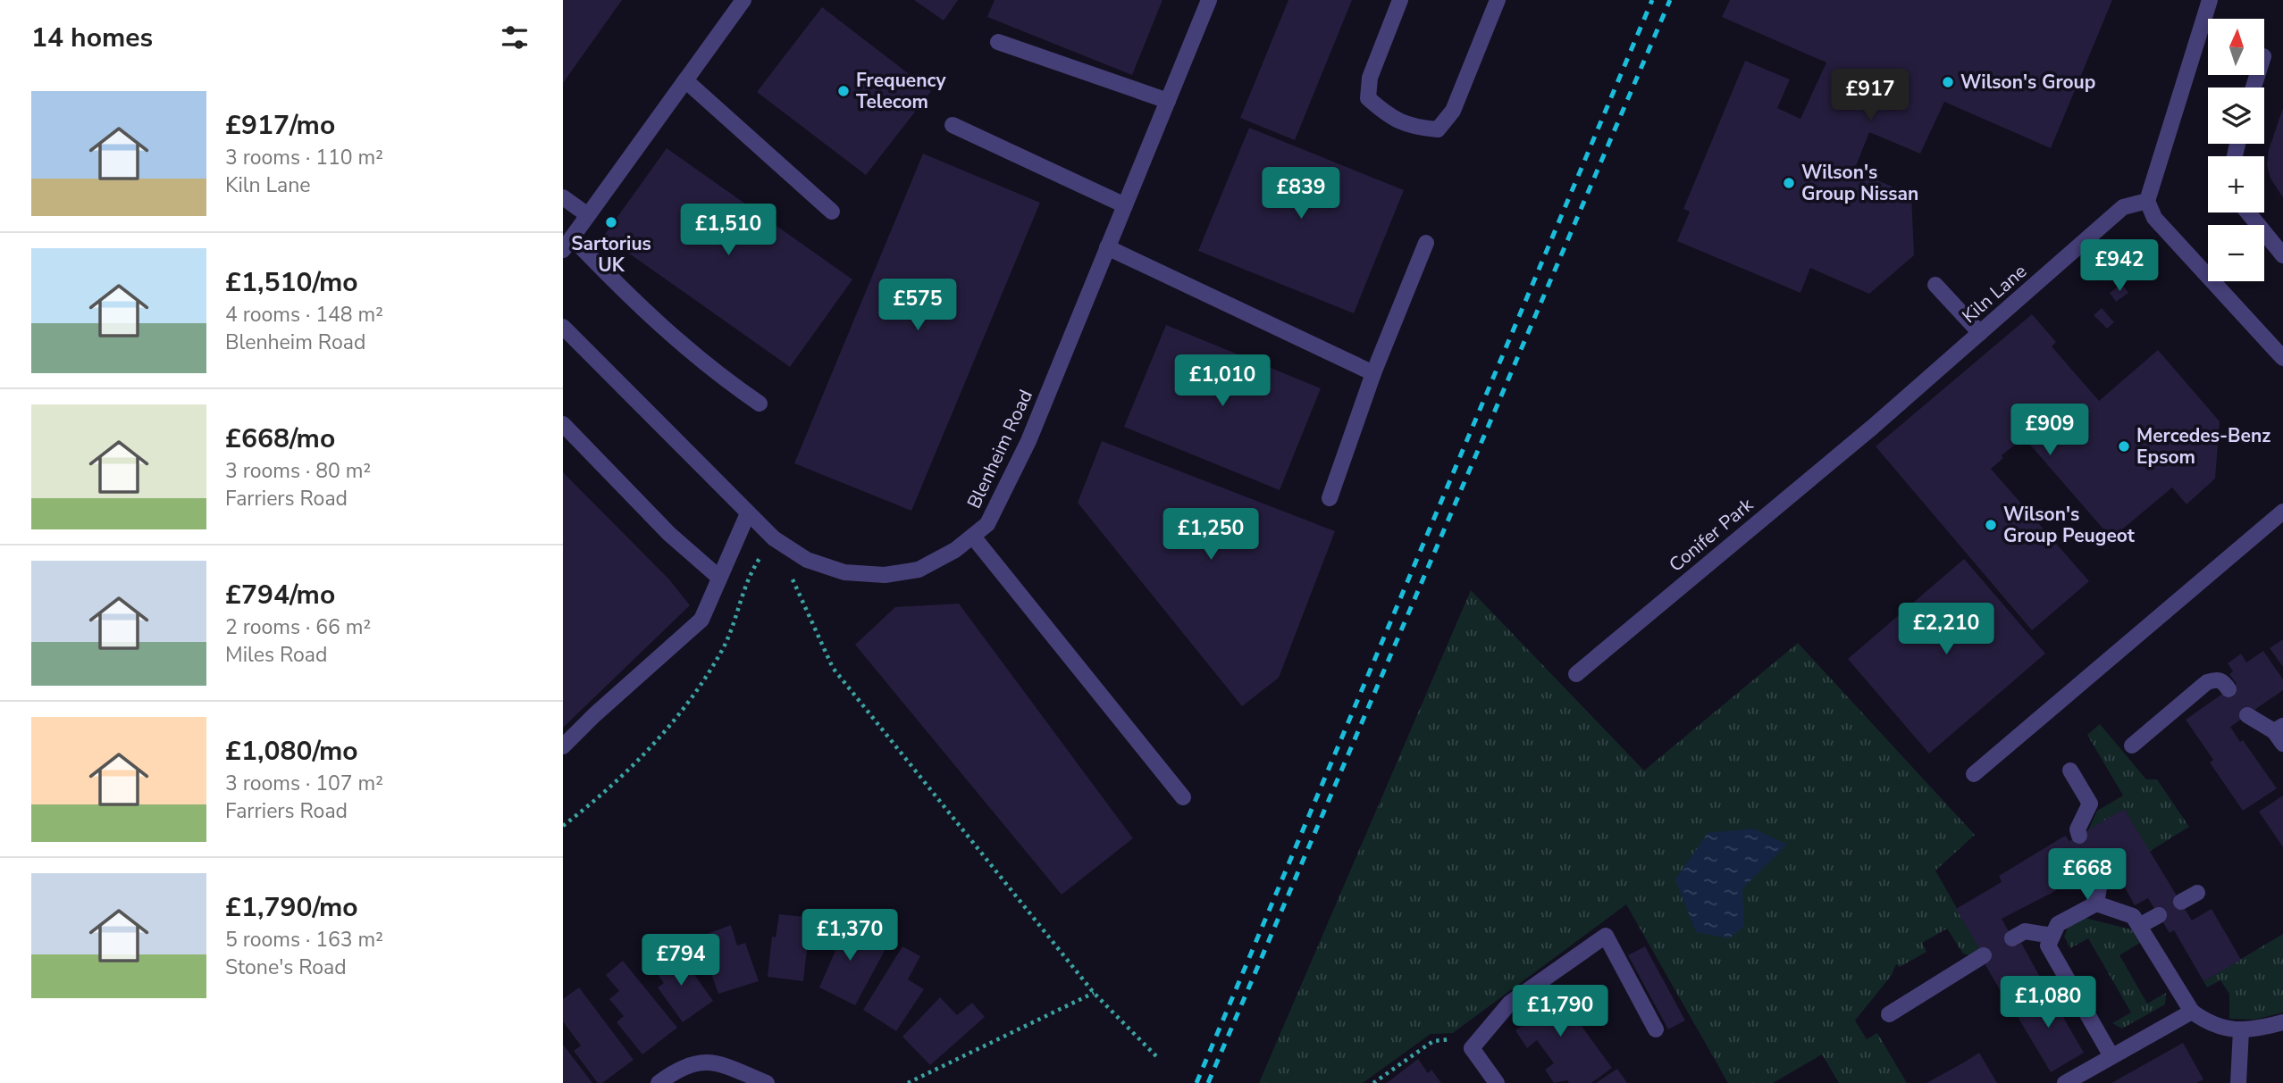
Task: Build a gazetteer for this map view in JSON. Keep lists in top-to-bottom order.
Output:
{
  "streets": {
    "street": ["Kiln Lane", "Blenheim Road", "Conifer Park"]
  },
  "crossings": [
    ["Kiln Lane", "Conifer Park"]
  ],
  "places": [
    "Wilson's Group",
    "Frequency Telecom",
    "Wilson's Group Nissan",
    "Sartorius UK",
    "Mercedes-Benz Epsom",
    "Wilson's Group Peugeot"
  ],
  "north": "top",
  "page": {
    "heading": "14 homes",
    "map_buttons": ["+", "−"],
    "price": [
      "£917",
      "£839",
      "£1,510",
      "£942",
      "£575",
      "£1,010",
      "£909",
      "£1,250",
      "£2,210",
      "£668",
      "£1,370",
      "£794",
      "£1,080",
      "£1,790"
    ],
    "list": [
      {
        "name": "£917/mo",
        "note": "3 rooms · 110 m² · Kiln Lane"
      },
      {
        "name": "£1,510/mo",
        "note": "4 rooms · 148 m² · Blenheim Road"
      },
      {
        "name": "£668/mo",
        "note": "3 rooms · 80 m² · Farriers Road"
      },
      {
        "name": "£794/mo",
        "note": "2 rooms · 66 m² · Miles Road"
      },
      {
        "name": "£1,080/mo",
        "note": "3 rooms · 107 m² · Farriers Road"
      },
      {
        "name": "£1,790/mo",
        "note": "5 rooms · 163 m² · Stone's Road"
      }
    ]
  }
}
